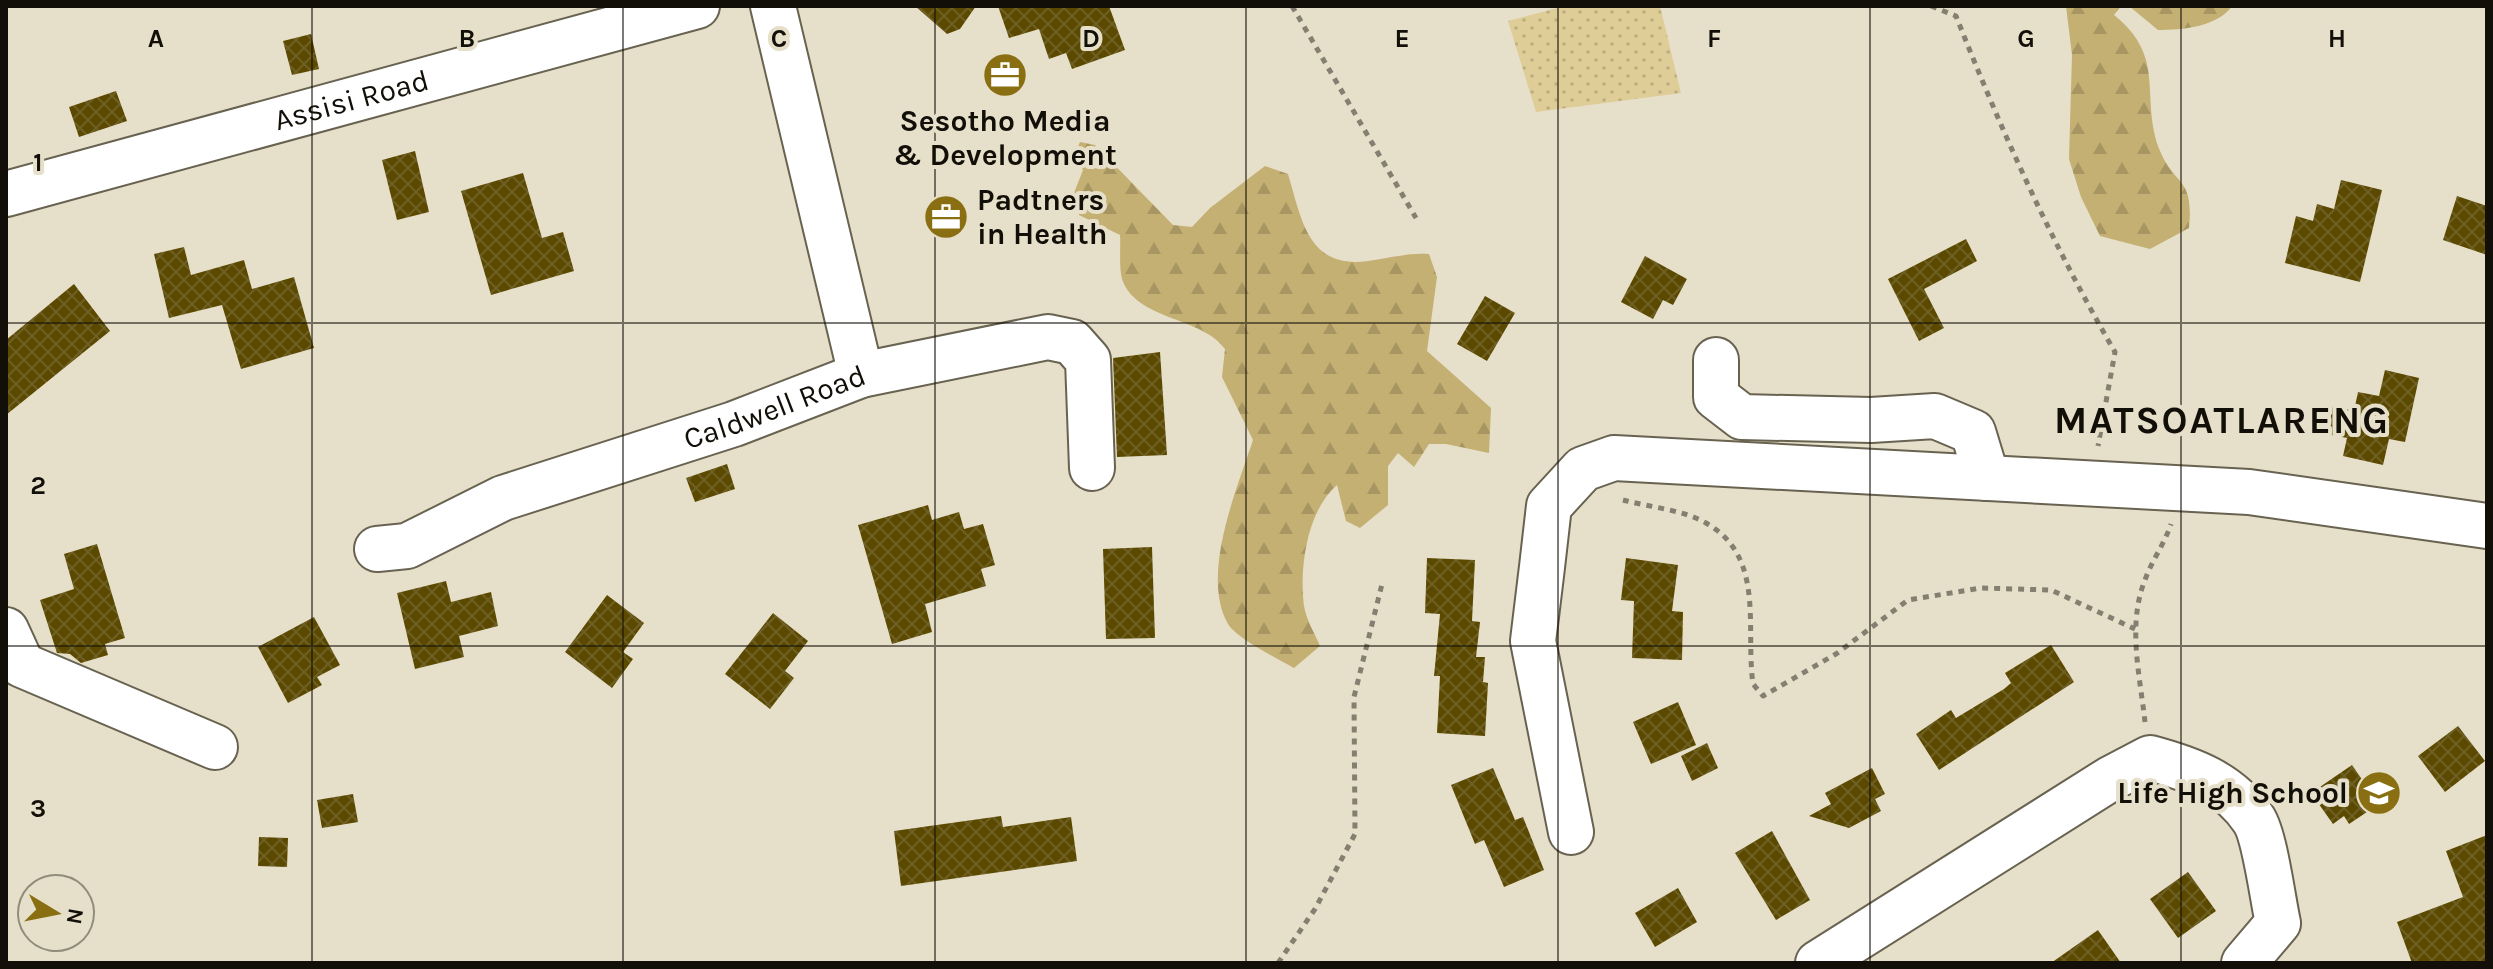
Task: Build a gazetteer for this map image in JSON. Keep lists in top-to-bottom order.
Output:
{
  "streets": {
    "street": ["Assisi Road", "Caldwell Road"]
  },
  "districts": ["MATSOATLARENG"],
  "places": {
    "office": ["Sesotho Media & Development", "Padtners in Health"],
    "school or university": ["Life High School"]
  },
  "north": "right",
  "grid": {
    "columns": [
      "A",
      "B",
      "C",
      "D",
      "E",
      "F",
      "G",
      "H"
    ],
    "rows": ["1", "2", "3"]
  }
}
